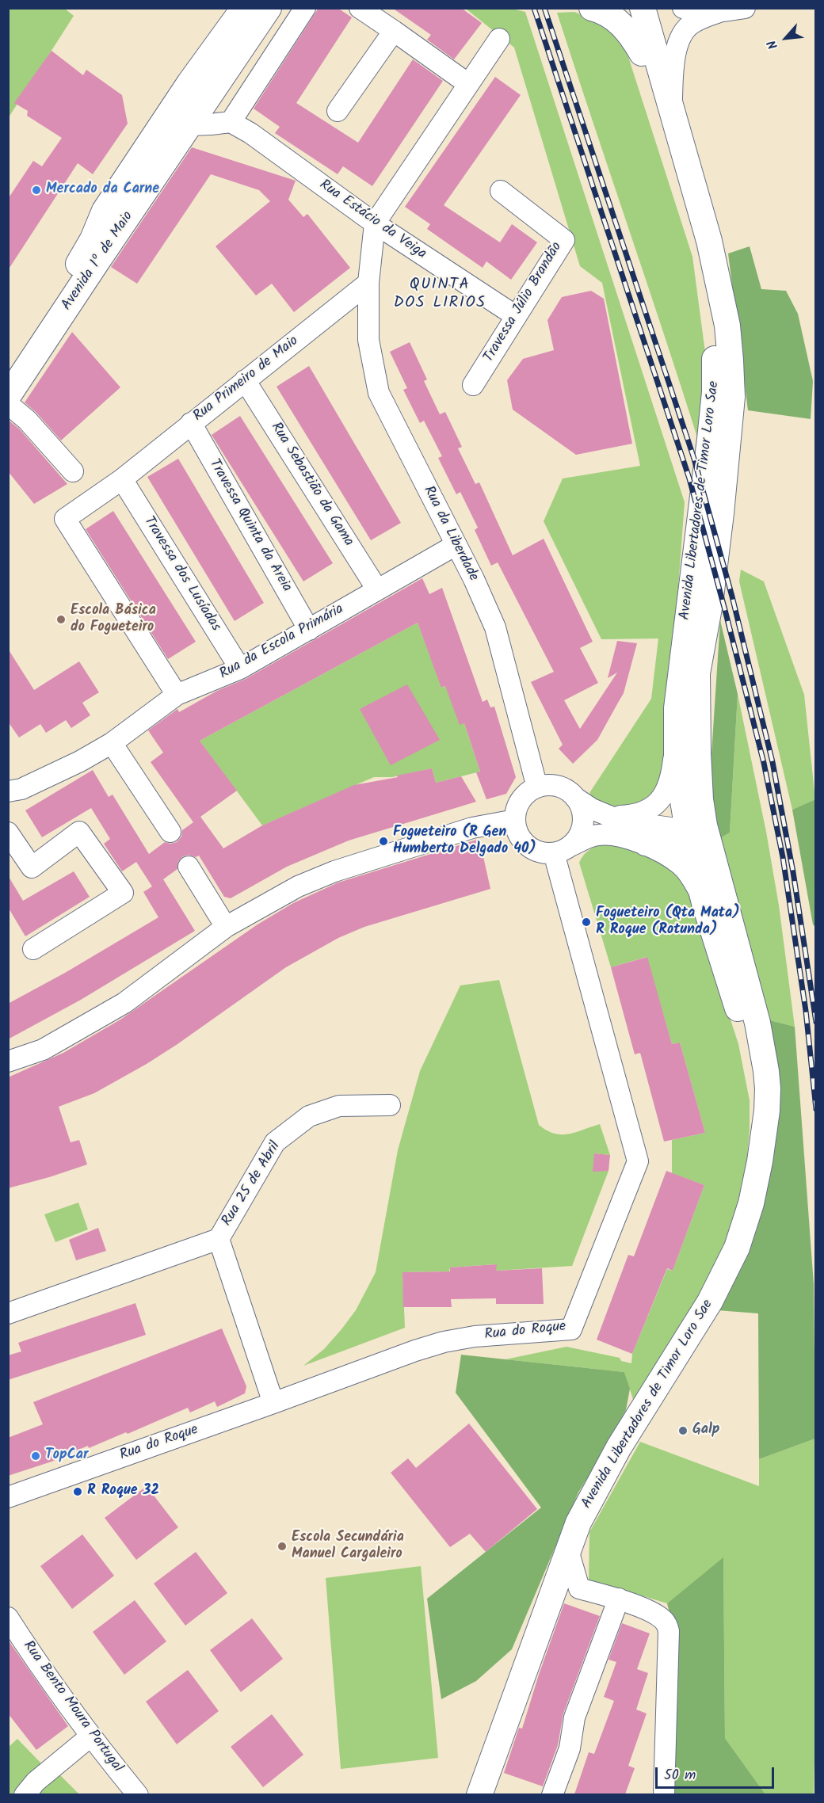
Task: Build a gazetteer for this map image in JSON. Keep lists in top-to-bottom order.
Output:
{
  "streets": {
    "main road": ["Avenida 1º de Maio", "Avenida Libertadores de Timor Loro Sae"],
    "street": [
      "Rua Estácio da Veiga",
      "Travessa Júlio Brandão",
      "Rua Primeiro de Maio",
      "Rua Sebastião da Gama",
      "Travessa Quinta da Areia",
      "Rua da Liberdade",
      "Travessa dos Lusíadas",
      "Rua da Escola Primária",
      "Rua 25 de Abril",
      "Rua do Roque",
      "Rua Bento Moura Portugal"
    ]
  },
  "crossings": [
    ["Rua Estácio da Veiga", "Travessa Júlio Brandão"],
    ["Rua Primeiro de Maio", "Rua Sebastião da Gama"],
    ["Rua Primeiro de Maio", "Travessa Quinta da Areia"],
    ["Rua Primeiro de Maio", "Rua da Liberdade"],
    ["Rua Primeiro de Maio", "Travessa dos Lusíadas"],
    ["Rua Primeiro de Maio", "Rua da Escola Primária"],
    ["Rua Sebastião da Gama", "Rua da Escola Primária"],
    ["Travessa Quinta da Areia", "Rua da Escola Primária"],
    ["Rua da Liberdade", "Rua da Escola Primária"],
    ["Rua da Liberdade", "Rua do Roque"],
    ["Travessa dos Lusíadas", "Rua da Escola Primária"]
  ],
  "districts": ["QUINTA DOS LIRIOS"],
  "places": [
    "Mercado da Carne",
    "Escola Básica do Fogueteiro",
    "Fogueteiro (R Gen Humberto Delgado 40)",
    "Fogueteiro (Qta Mata) R Roque (Rotunda)",
    "Galp",
    "TopCar",
    "R Roque 32",
    "Escola Secundária Manuel Cargaleiro"
  ],
  "scale_bar": "50 m",
  "north": "bottom left"
}
